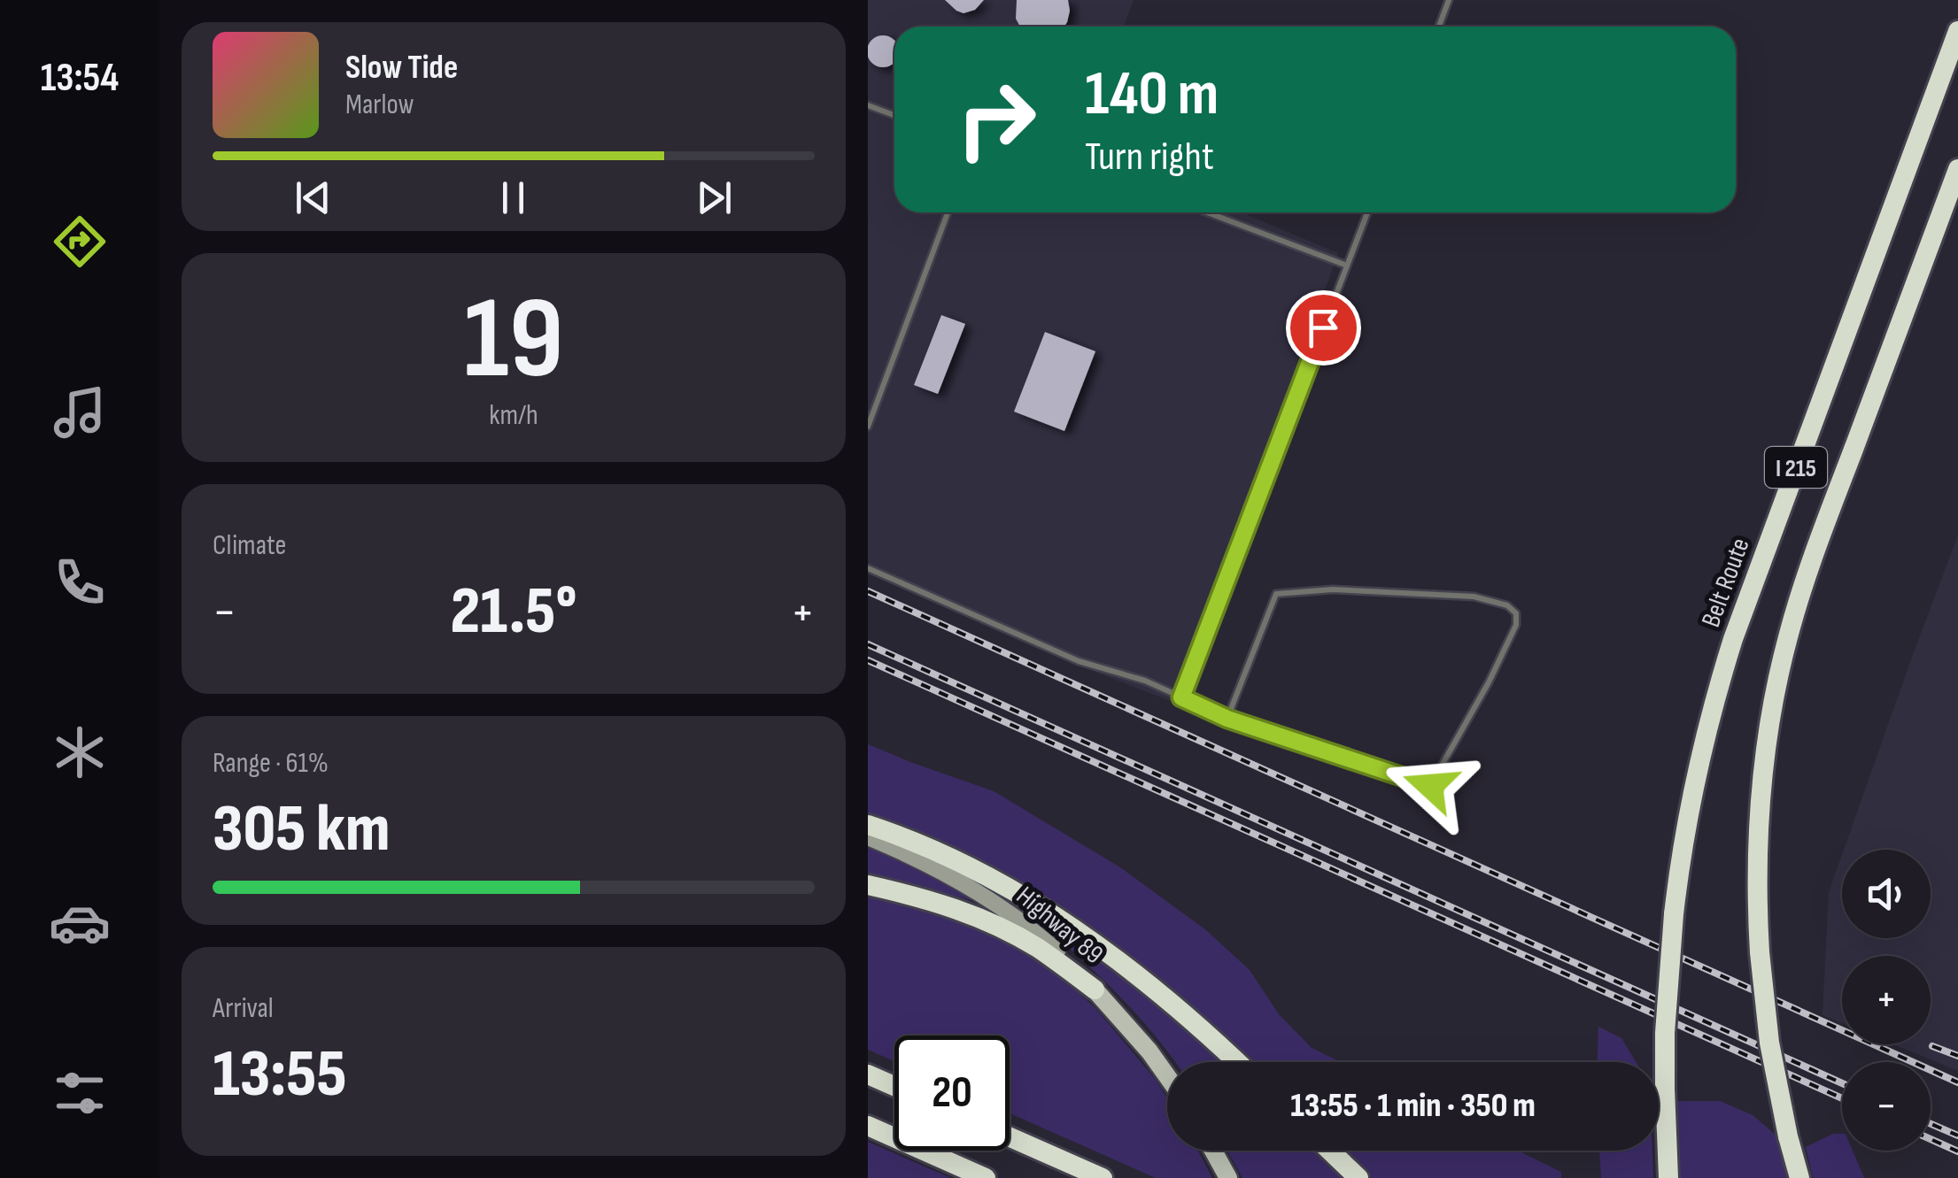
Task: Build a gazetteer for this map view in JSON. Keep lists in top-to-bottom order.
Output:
{
  "streets": {
    "highway": ["I 215", "Belt Route"],
    "main road": ["Highway 89"]
  },
  "page": {
    "tabs": "13:54",
    "turn": ["140 m", "Turn right"],
    "song": ["Slow Tide", "Marlow"],
    "tile": [
      ["19", "km/h"],
      "Climate",
      ["Range · 61%", "305 km"],
      ["Arrival", "13:55"]
    ],
    "heat": ["−", "21.5°", "+"],
    "map_buttons": ["+", "−"],
    "limit": "20",
    "trip": "13:55 · 1 min · 350 m"
  }
}
